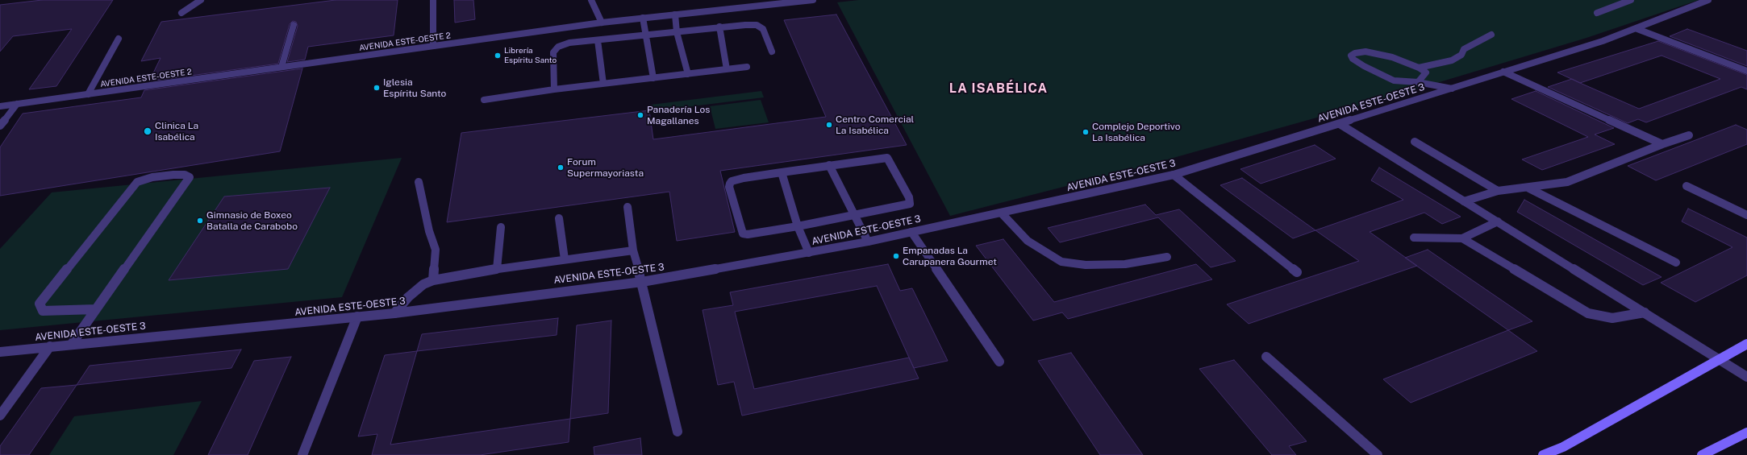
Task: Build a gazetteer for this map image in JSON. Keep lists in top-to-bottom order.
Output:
{
  "streets": {
    "street": ["AVENIDA ESTE-OESTE 2", "AVENIDA ESTE-OESTE 3"]
  },
  "districts": ["LA ISABÉLICA"],
  "places": [
    "Librería Espíritu Santo",
    "Iglesia Espíritu Santo",
    "Panadería Los Magallanes",
    "Centro Comercial La Isabélica",
    "Clinica La Isabélica",
    "Complejo Deportivo La Isabélica",
    "Forum Supermayoriasta",
    "Gimnasio de Boxeo Batalla de Carabobo",
    "Empanadas La Carupanera Gourmet"
  ]
}
